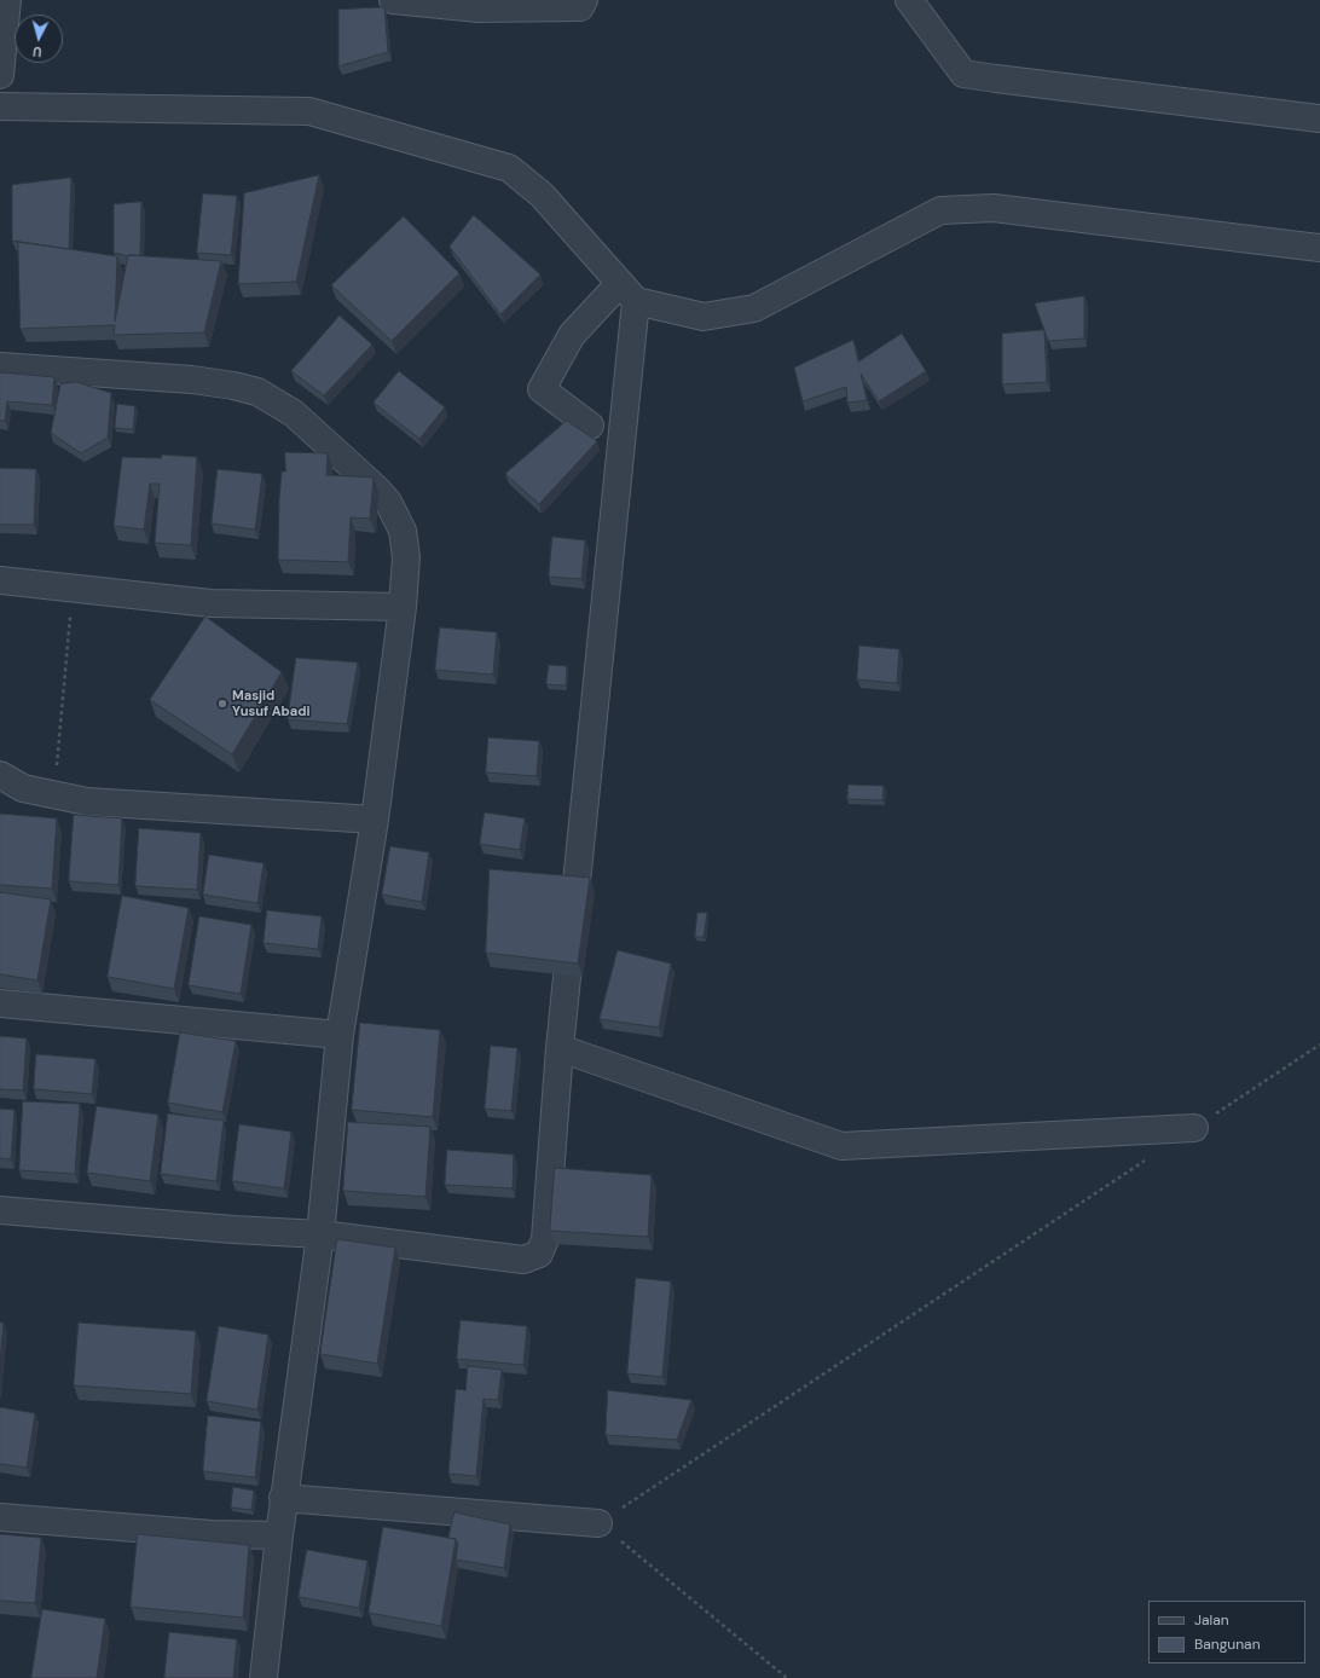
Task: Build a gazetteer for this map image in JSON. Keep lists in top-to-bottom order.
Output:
{
  "places": ["Masjid Yusuf Abadi"],
  "legend": ["Jalan", "Bangunan"],
  "north": "bottom"
}
